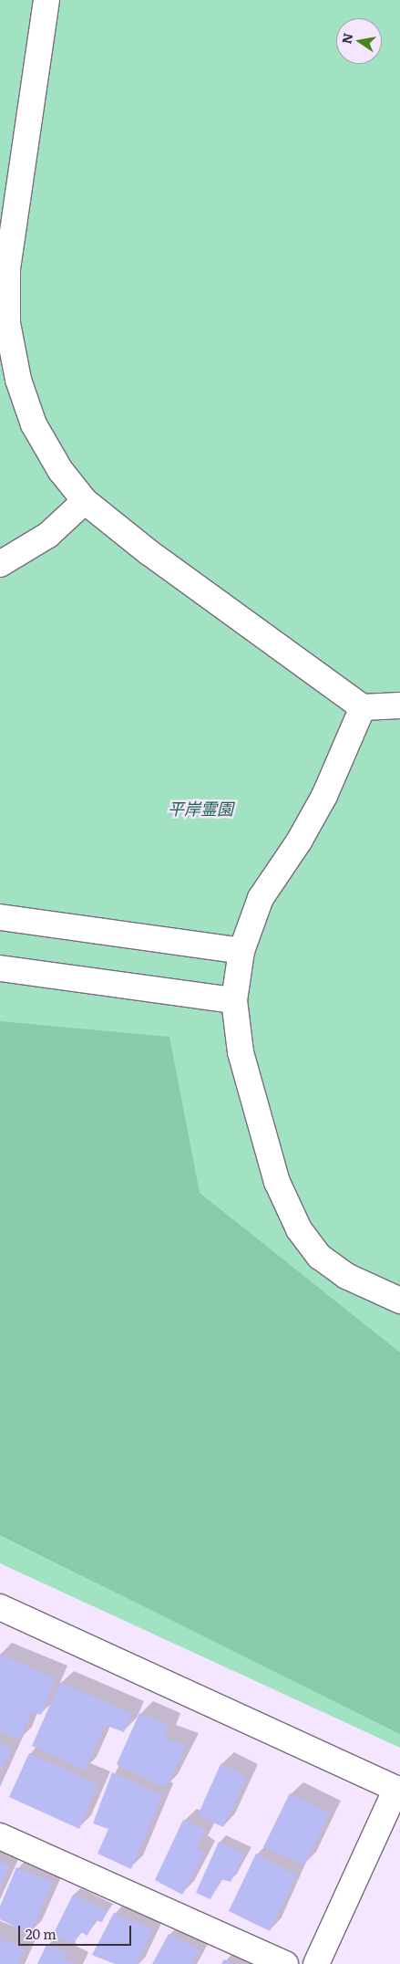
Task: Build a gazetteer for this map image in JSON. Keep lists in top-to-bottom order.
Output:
{
  "parks": ["平岸霊園"],
  "scale_bar": "20 m",
  "north": "left"
}
